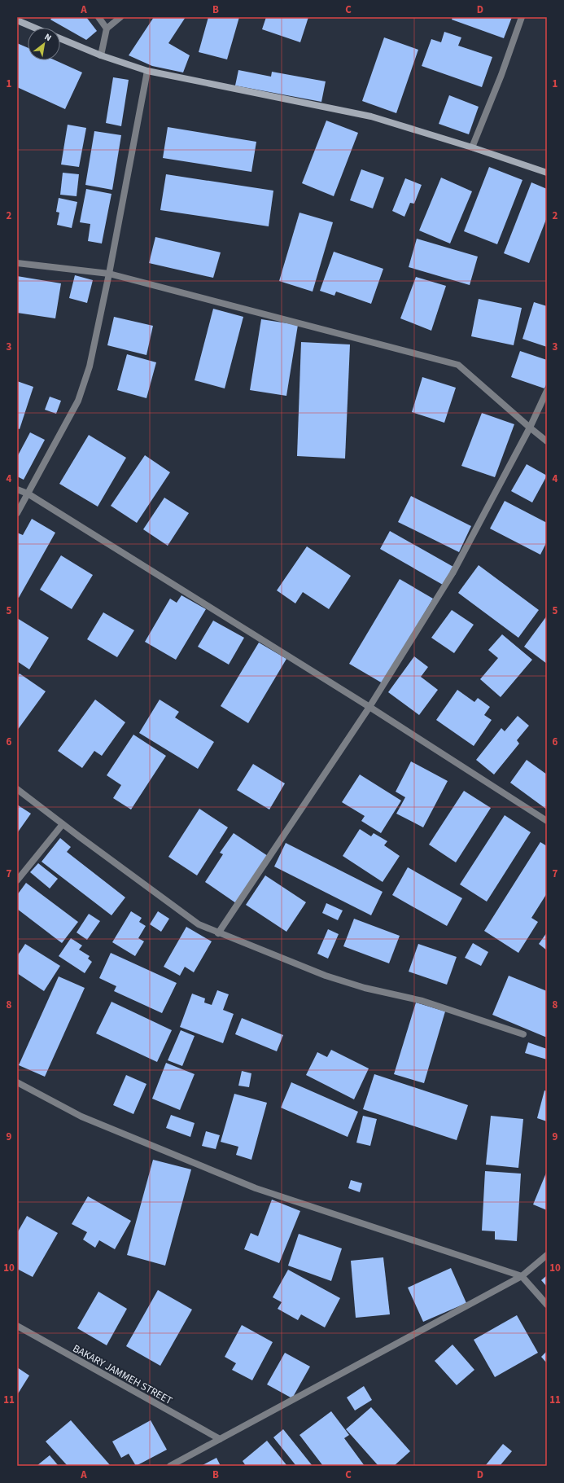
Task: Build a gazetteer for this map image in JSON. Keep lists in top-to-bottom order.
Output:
{
  "streets": {
    "street": ["BAKARY JAMMEH STREET"]
  },
  "north": "top right",
  "grid": {
    "columns": [
      "A",
      "B",
      "C",
      "D"
    ],
    "rows": [
      "1",
      "2",
      "3",
      "4",
      "5",
      "6",
      "7",
      "8",
      "9",
      "10",
      "11"
    ]
  }
}
